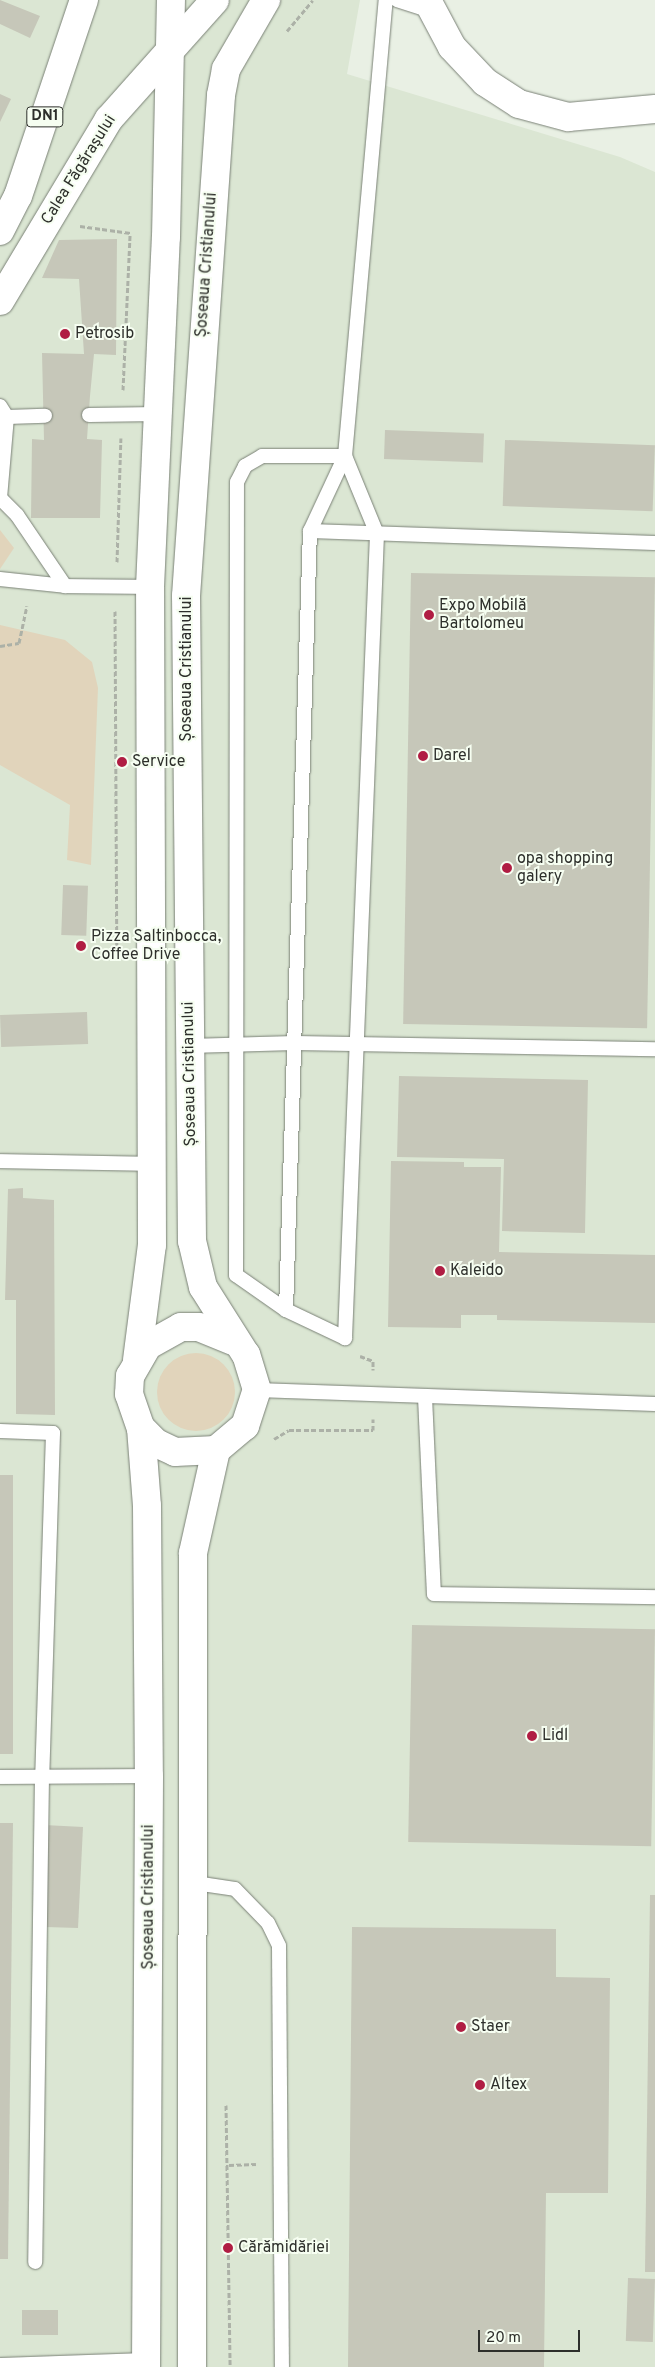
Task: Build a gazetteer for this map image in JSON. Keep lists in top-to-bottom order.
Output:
{
  "streets": {
    "street": ["DN1", "Calea Făgărașului", "Șoseaua Cristianului"]
  },
  "crossings": [
    ["Calea Făgărașului", "Șoseaua Cristianului"]
  ],
  "places": [
    "Petrosib",
    "Expo Mobilă Bartolomeu",
    "Darel",
    "Service",
    "opa shopping galery",
    "Pizza Saltinbocca, Coffee Drive",
    "Kaleido",
    "Lidl",
    "Staer",
    "Altex",
    "Cărămidăriei"
  ],
  "scale_bar": "20 m"
}
